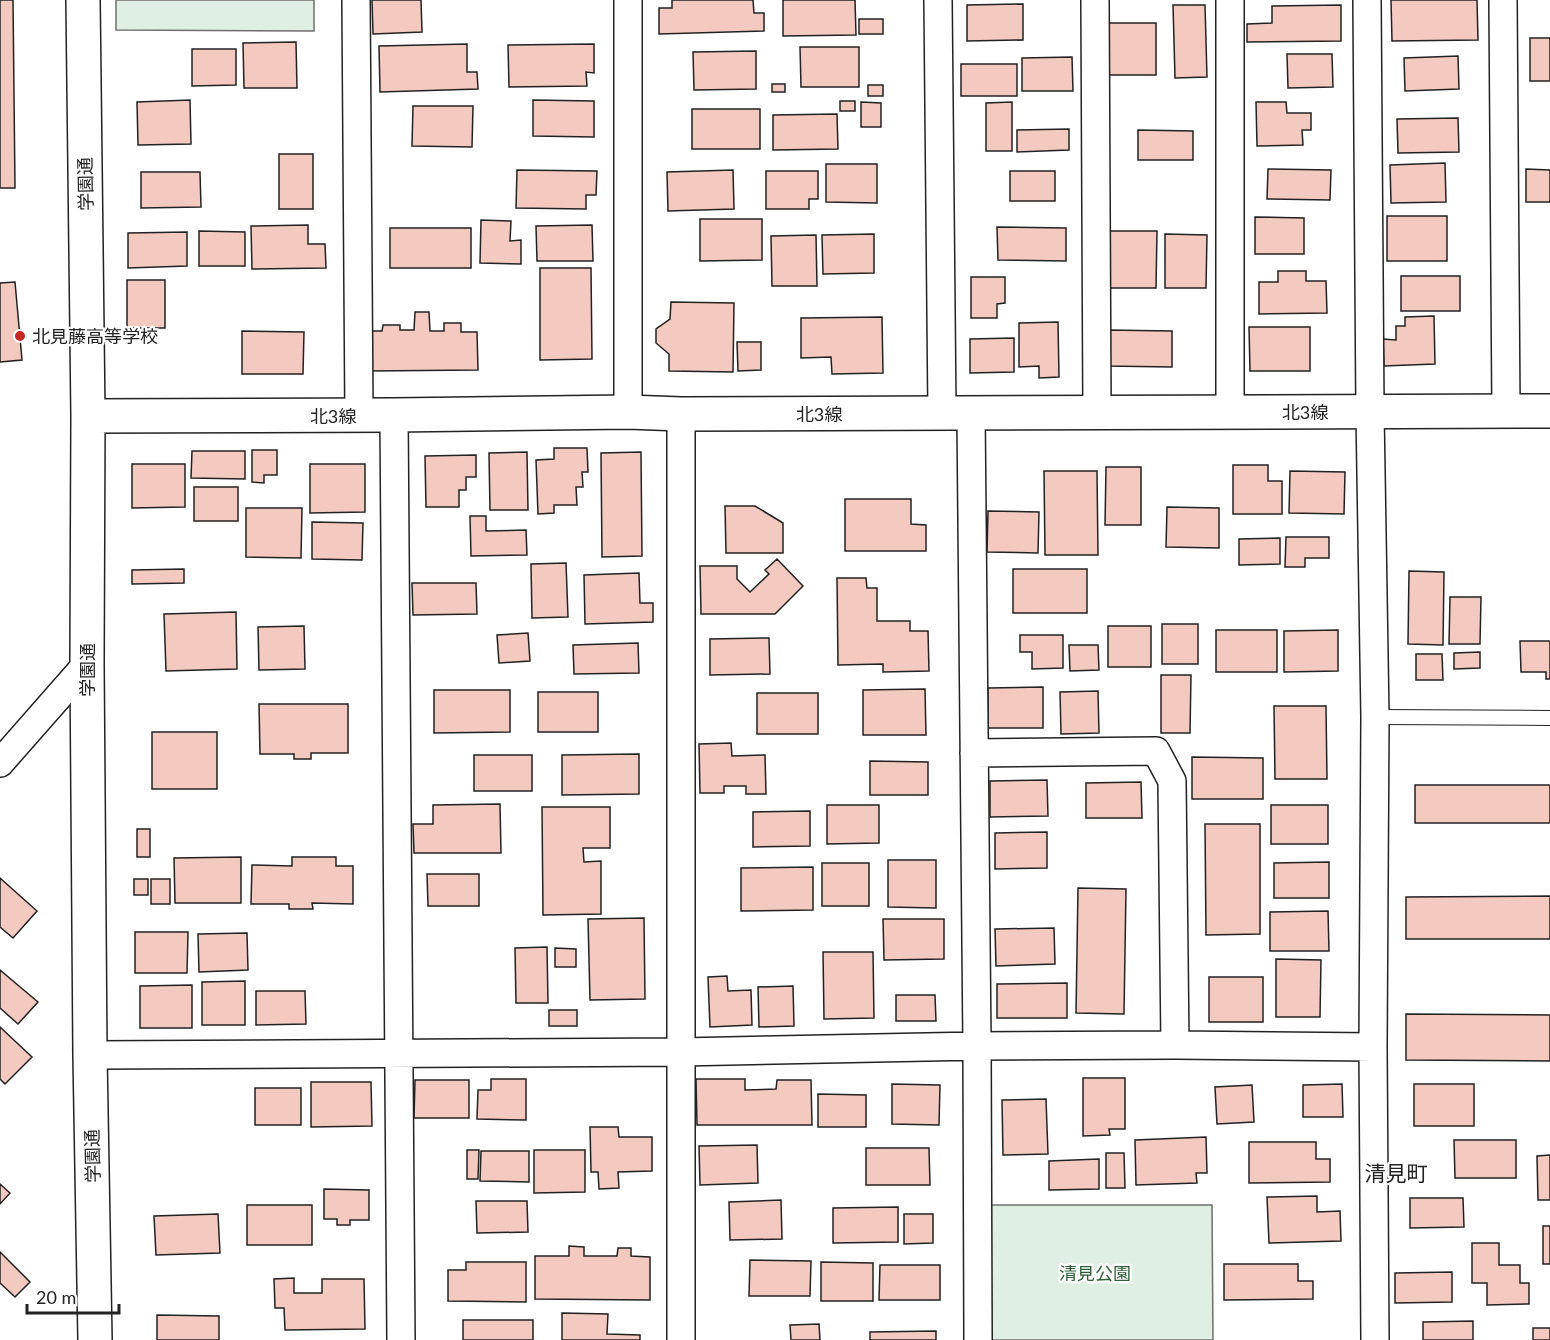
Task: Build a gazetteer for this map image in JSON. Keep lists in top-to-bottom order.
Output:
{
  "streets": {
    "street": ["学園通", "北3線"]
  },
  "crossings": [
    ["学園通", "北3線"]
  ],
  "districts": ["清見町"],
  "parks": ["清見公園"],
  "places": ["北見藤高等学校"],
  "scale_bar": "20 m"
}
